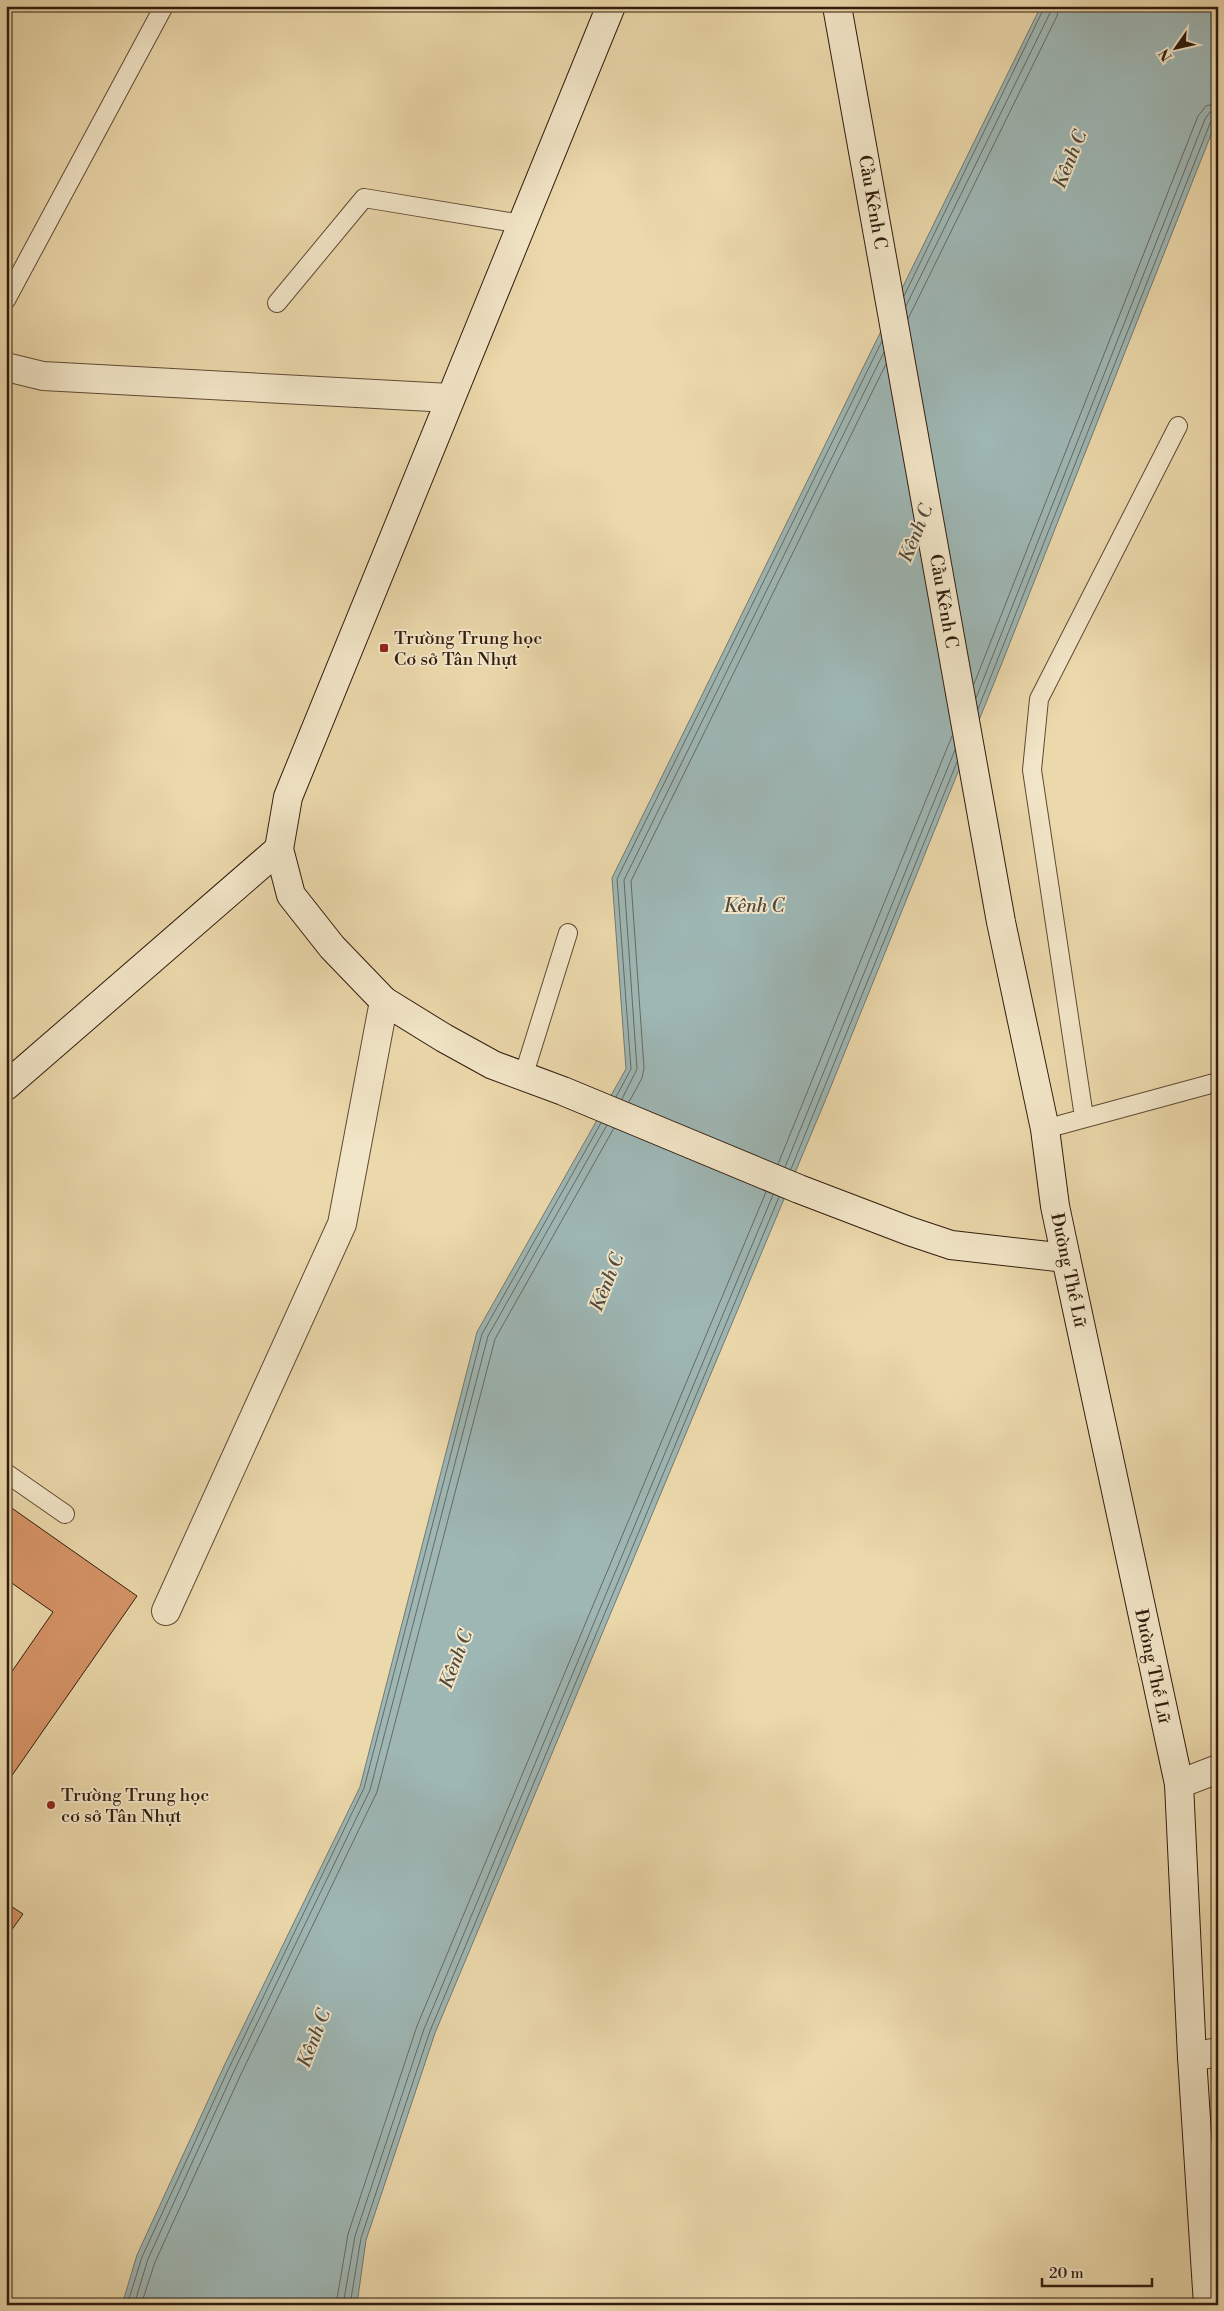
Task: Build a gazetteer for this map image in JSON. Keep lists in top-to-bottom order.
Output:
{
  "streets": {
    "street": ["Cầu Kênh C", "Đường Thế Lữ"]
  },
  "crossings": [
    ["Cầu Kênh C", "Đường Thế Lữ"]
  ],
  "water": ["Kênh C"],
  "places": {
    "transit": ["Trường Trung học Cơ sở Tân Nhựt"],
    "other": ["Trường Trung học cơ sở Tân Nhựt"]
  },
  "scale_bar": "20 m",
  "north": "bottom left"
}
